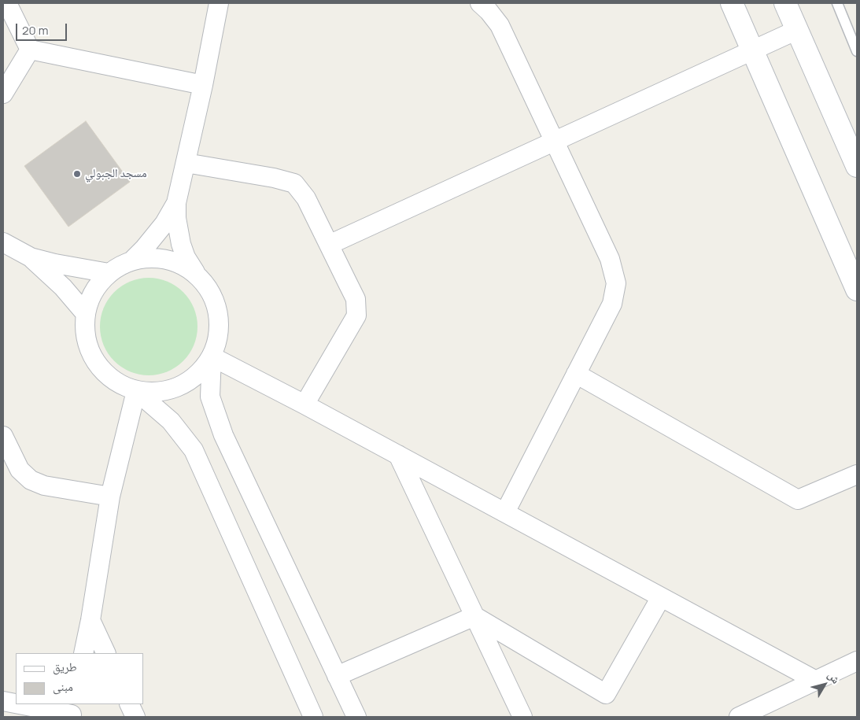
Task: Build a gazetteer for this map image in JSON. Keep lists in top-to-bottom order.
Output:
{
  "places": ["مسجد الجبولي"],
  "legend": ["طريق", "مبنى"],
  "scale_bar": "20 m",
  "north": "top right"
}
